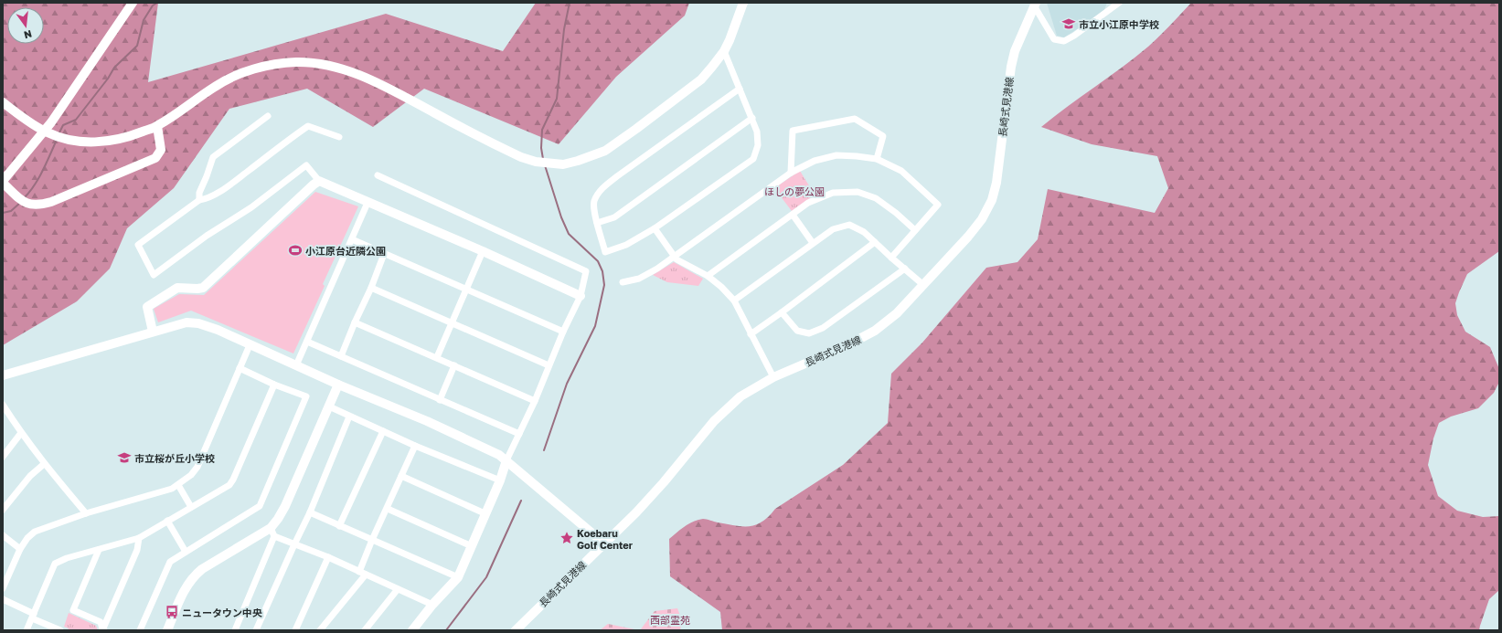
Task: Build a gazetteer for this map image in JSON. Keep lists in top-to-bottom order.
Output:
{
  "streets": {
    "street": ["長崎式見港線"]
  },
  "parks": ["ほしの夢公園", "西部霊苑"],
  "places": {
    "school or university": ["市立小江原中学校", "市立桜が丘小学校"],
    "sports": ["小江原台近隣公園"],
    "place": ["Koebaru Golf Center"],
    "bus stop": ["ニュータウン中央"]
  },
  "north": "bottom"
}
